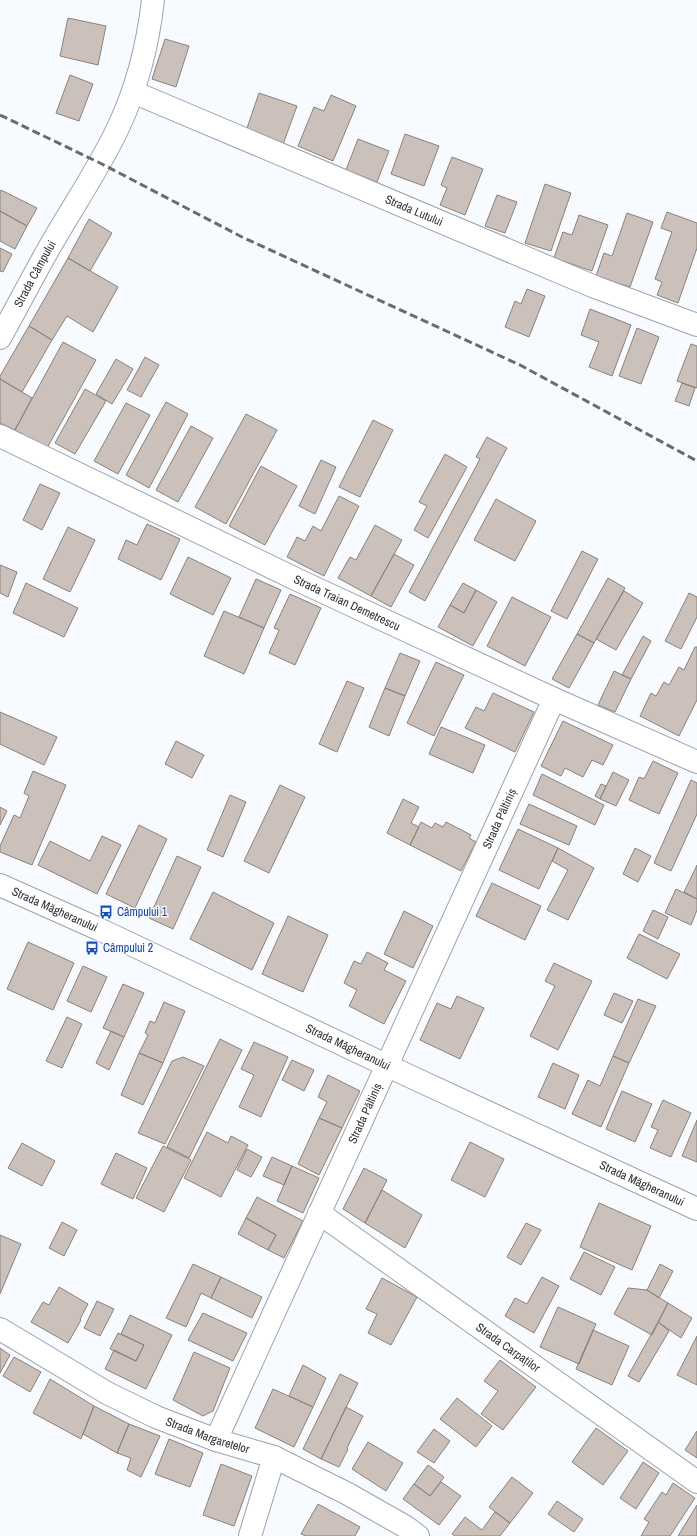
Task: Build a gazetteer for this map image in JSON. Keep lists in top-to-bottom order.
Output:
{
  "streets": {
    "street": [
      "Strada Lutului",
      "Strada Câmpului",
      "Strada Traian Demetrescu",
      "Strada Păltiniș",
      "Strada Măgheranului",
      "Strada Carpaților",
      "Strada Margaretelor"
    ]
  },
  "crossings": [
    ["Strada Lutului", "Strada Câmpului"],
    ["Strada Traian Demetrescu", "Strada Păltiniș"],
    ["Strada Păltiniș", "Strada Măgheranului"],
    ["Strada Păltiniș", "Strada Carpaților"],
    ["Strada Păltiniș", "Strada Margaretelor"]
  ],
  "places": {
    "bus stop": ["Câmpului 1", "Câmpului 2"]
  }
}
